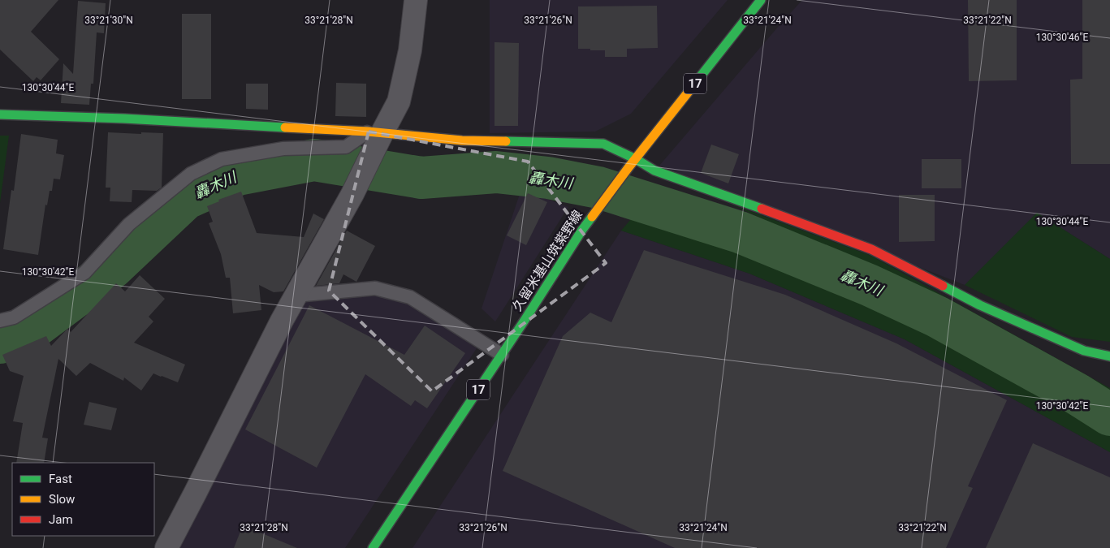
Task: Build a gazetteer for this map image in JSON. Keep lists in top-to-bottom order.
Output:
{
  "streets": {
    "street": ["17", "久留米基山筑紫野線"]
  },
  "water": ["轟木川"],
  "legend": ["Fast", "Slow", "Jam"],
  "coordinates": [
    "33°21'30\"N",
    "33°21'28\"N",
    "33°21'26\"N",
    "33°21'24\"N",
    "33°21'22\"N",
    "130°30'46\"E",
    "130°30'44\"E",
    "130°30'42\"E"
  ]
}
